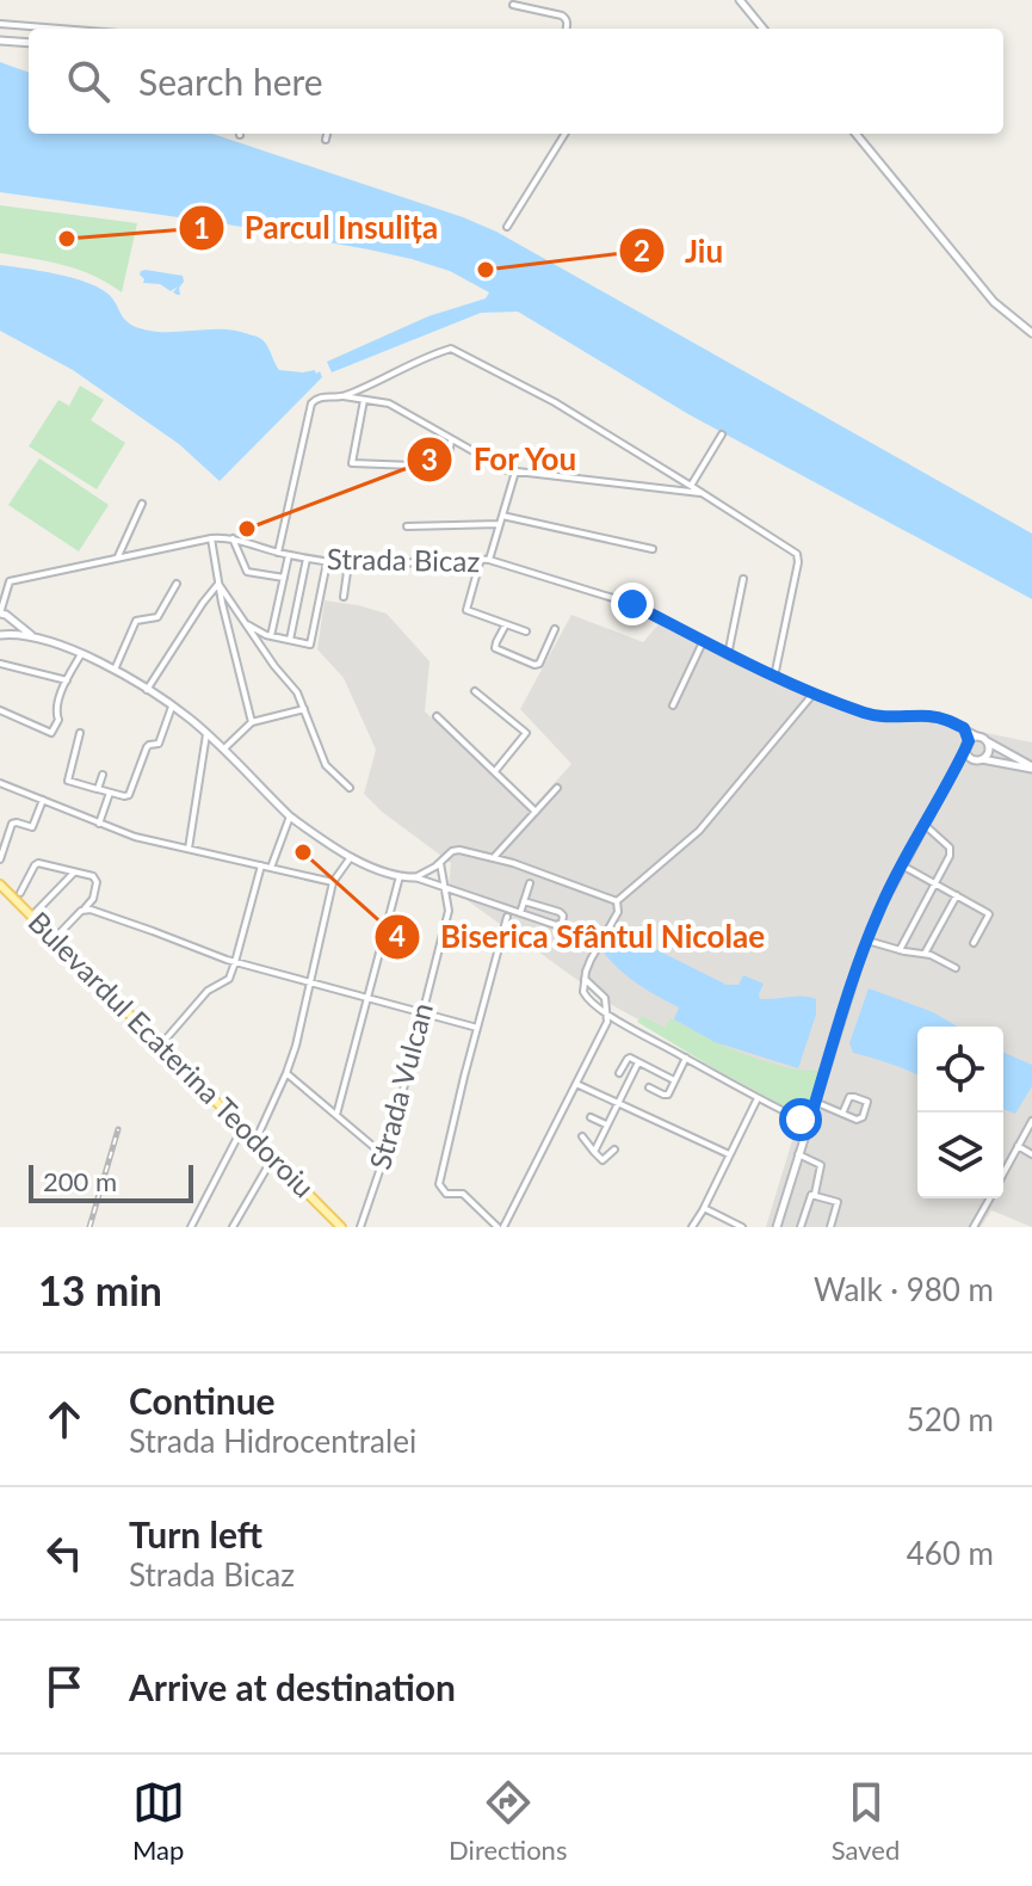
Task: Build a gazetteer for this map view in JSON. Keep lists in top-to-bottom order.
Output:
{
  "streets": {
    "main road": ["Bulevardul Ecaterina Teodoroiu"],
    "street": ["Strada Bicaz", "Strada Vulcan"]
  },
  "places": [
    "Parcul Insulița",
    "Jiu",
    "For You",
    "Biserica Sfântul Nicolae"
  ],
  "scale_bar": "200 m",
  "page": {
    "search": "Search here",
    "scale": "200 m",
    "heading": ["13 min", "Walk · 980 m"],
    "list": [
      ["Continue", "Strada Hidrocentralei", "520 m"],
      ["Turn left", "Strada Bicaz", "460 m"],
      "Arrive at destination"
    ],
    "nav": ["Map", "Directions", "Saved"]
  }
}
